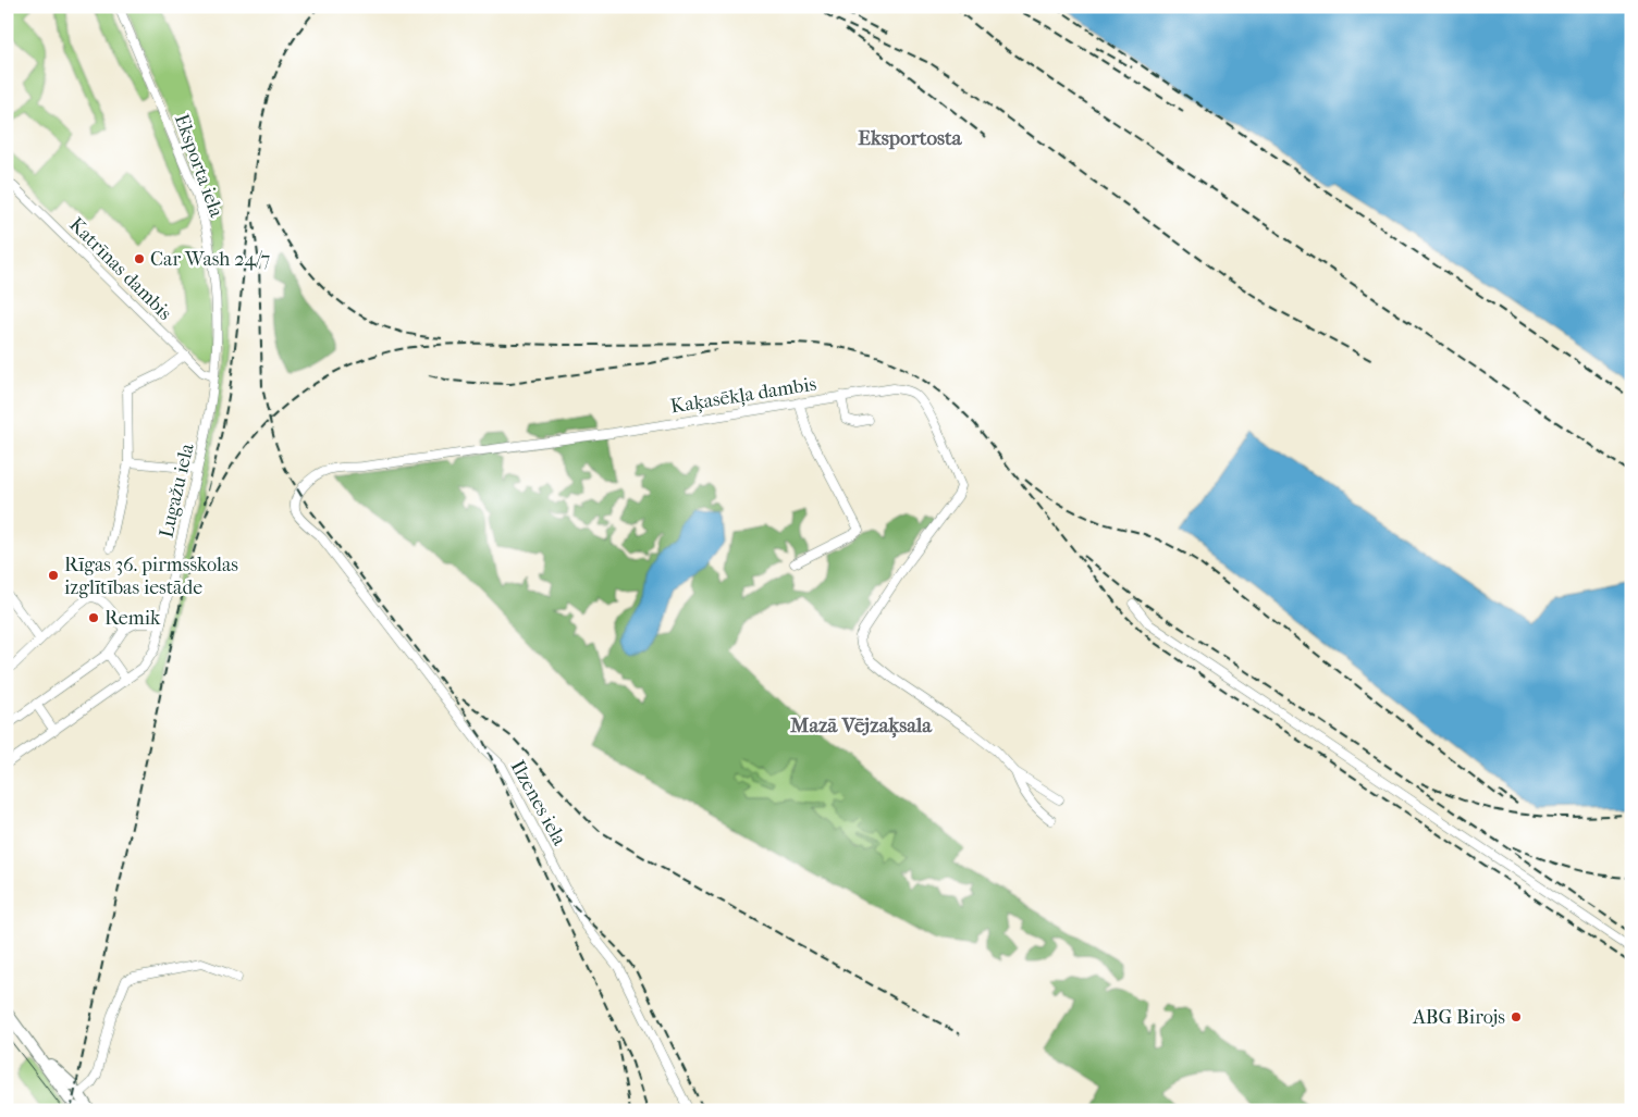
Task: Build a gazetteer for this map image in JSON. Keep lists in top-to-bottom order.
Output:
{
  "streets": {
    "street": [
      "Eksporta iela",
      "Katrīnas dambis",
      "Kaķasēkļa dambis",
      "Lugažu iela",
      "Ilzenes iela"
    ]
  },
  "crossings": [
    ["Eksporta iela", "Katrīnas dambis"],
    ["Eksporta iela", "Lugažu iela"],
    ["Katrīnas dambis", "Lugažu iela"],
    ["Kaķasēkļa dambis", "Ilzenes iela"]
  ],
  "districts": ["Eksportosta", "Mazā Vējzaķsala"],
  "places": [
    "Car Wash 24/7",
    "Rīgas 36. pirmsskolas izglītības iestāde",
    "Remik",
    "ABG Birojs"
  ]
}
